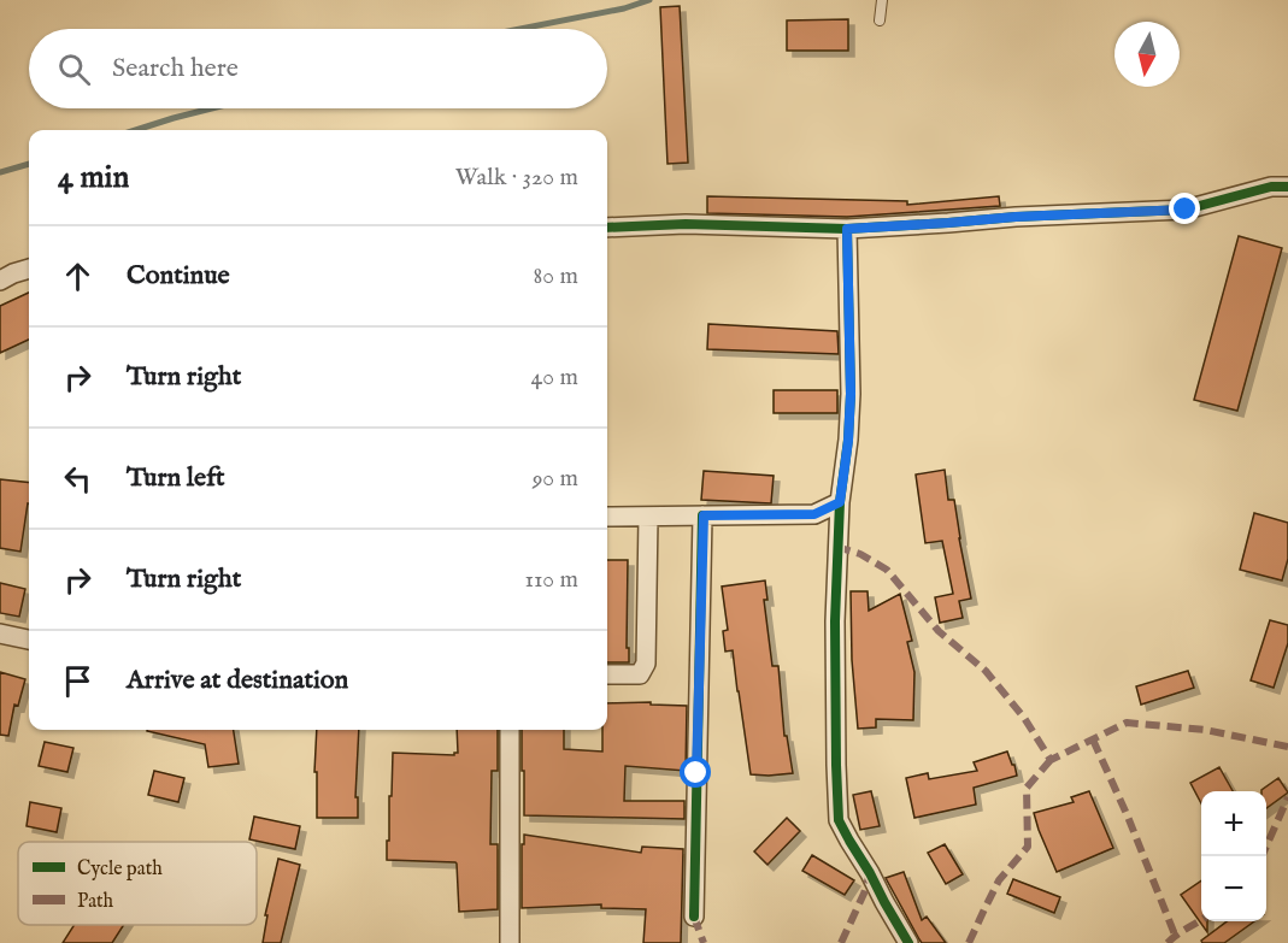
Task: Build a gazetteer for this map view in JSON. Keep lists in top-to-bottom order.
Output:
{
  "legend": ["Cycle path", "Path"],
  "north": "bottom",
  "page": {
    "search": "Search here",
    "heading": ["4 min", "Walk · 320 m"],
    "list": [
      ["Continue", "80 m"],
      ["Turn right", "40 m"],
      ["Turn left", "90 m"],
      ["Turn right", "110 m"],
      "Arrive at destination"
    ],
    "map_buttons": ["+", "−"]
  }
}
